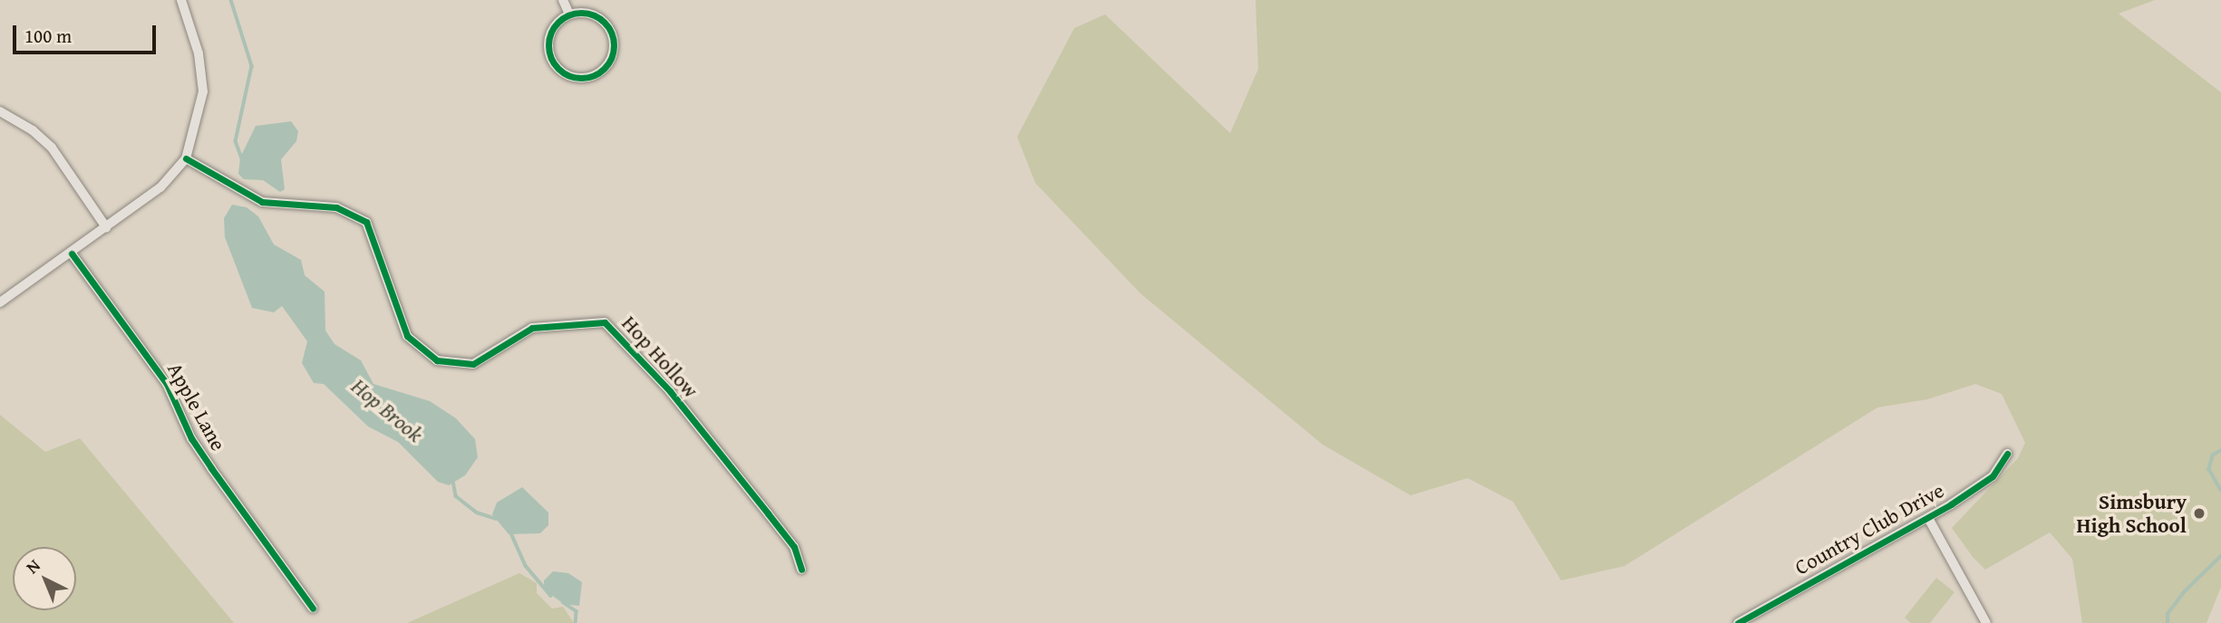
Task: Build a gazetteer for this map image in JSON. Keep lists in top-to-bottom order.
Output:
{
  "streets": {
    "street": ["Hop Hollow", "Apple Lane", "Country Club Drive"]
  },
  "water": ["Hop Brook"],
  "places": ["Simsbury High School"],
  "scale_bar": "100 m",
  "north": "top left"
}
